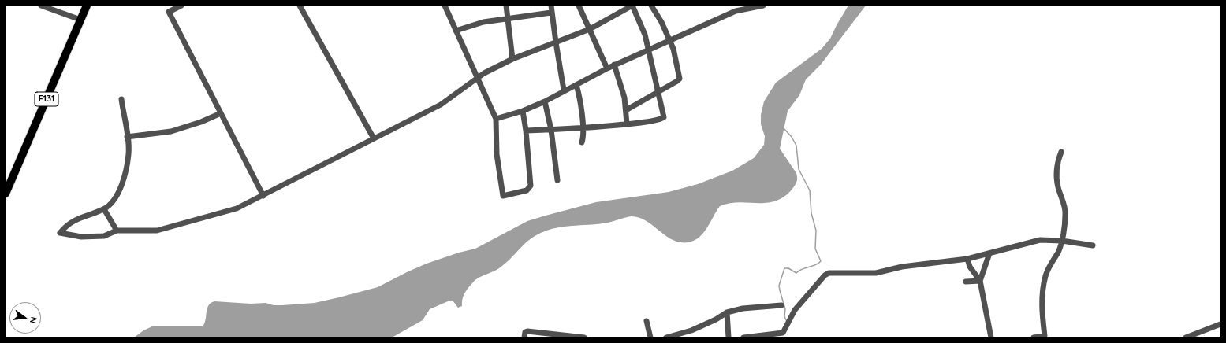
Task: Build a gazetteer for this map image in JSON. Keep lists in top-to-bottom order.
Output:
{
  "streets": {
    "main road": ["F131"]
  },
  "north": "right"
}
